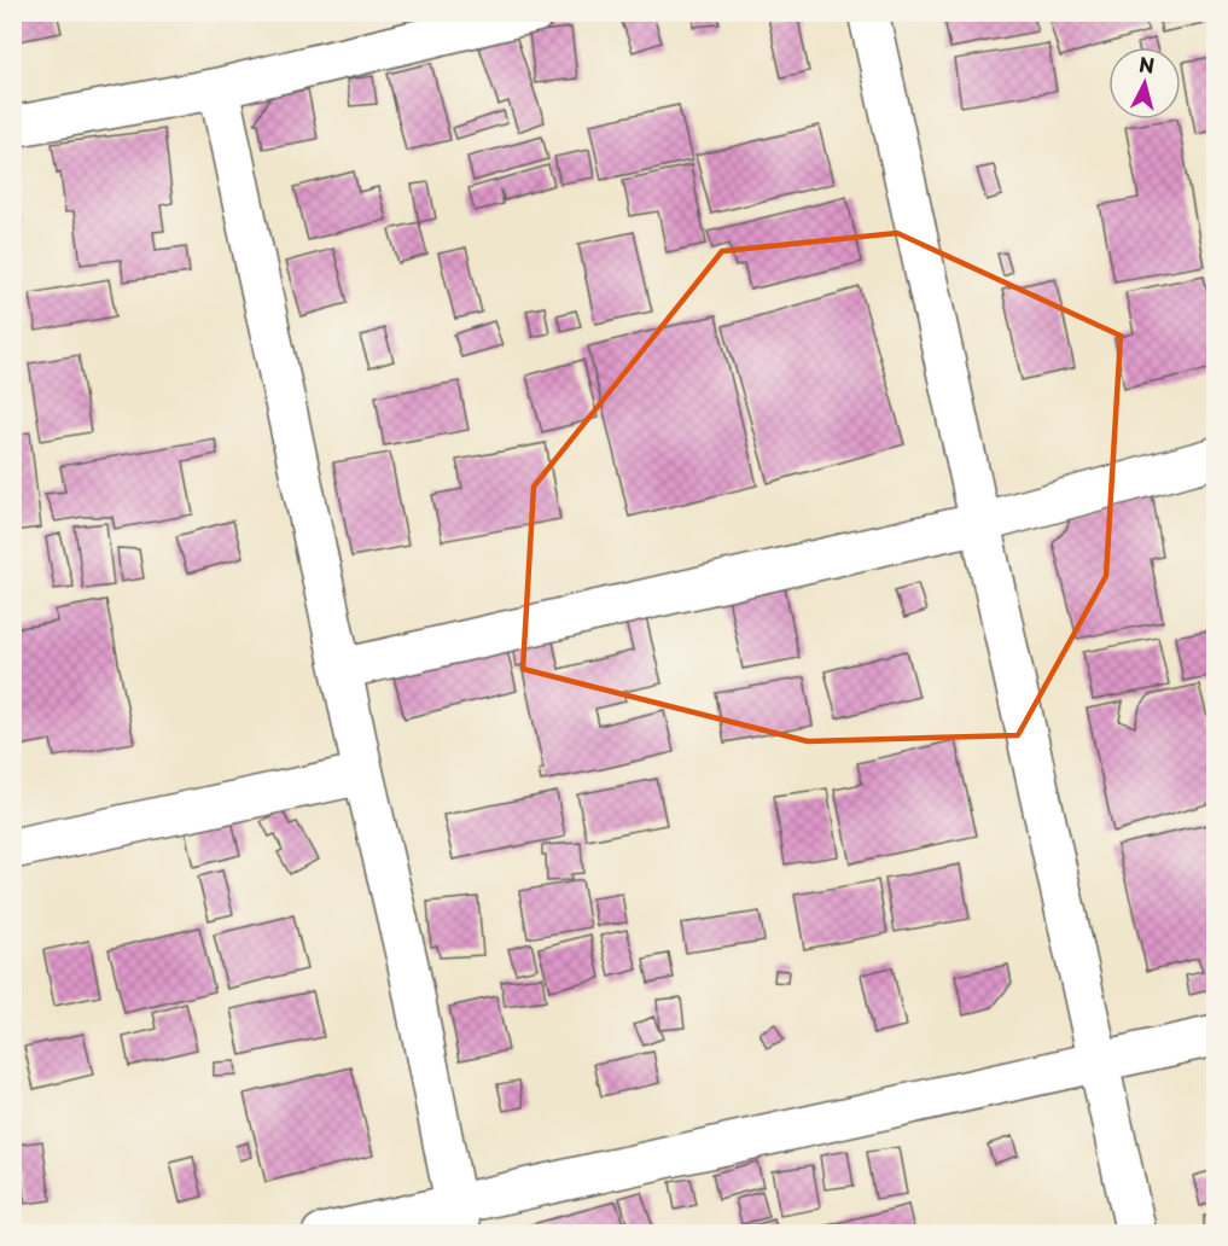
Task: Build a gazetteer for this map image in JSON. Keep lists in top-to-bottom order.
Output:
{
  "north": "top"
}
